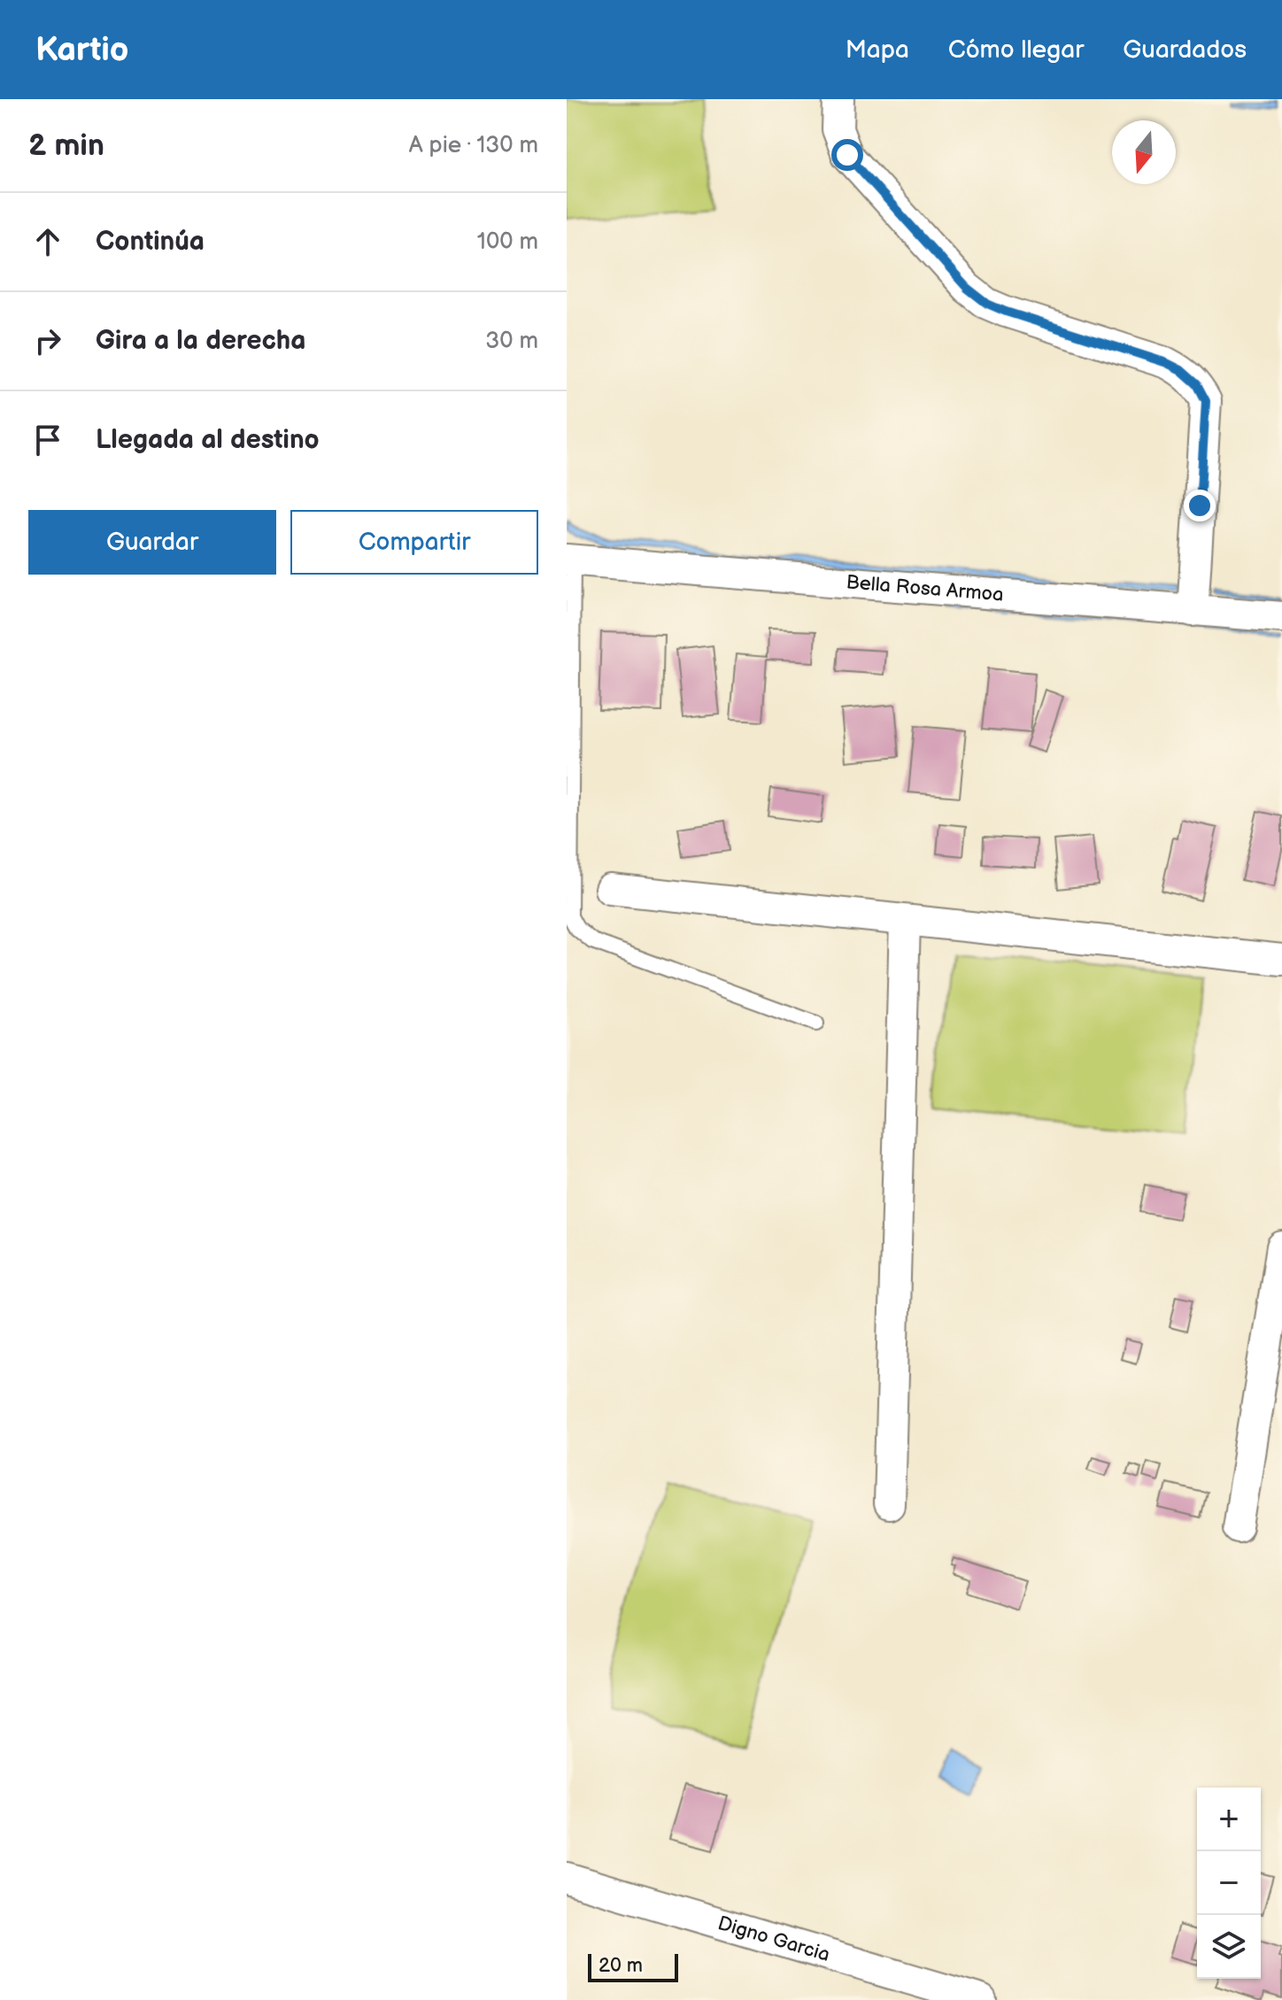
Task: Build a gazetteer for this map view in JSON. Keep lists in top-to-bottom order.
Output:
{
  "streets": {
    "street": ["Bella Rosa Armoa", "Digno Garcia"]
  },
  "scale_bar": "20 m",
  "north": "bottom",
  "page": {
    "header": "Kartio",
    "nav": ["Mapa", "Cómo llegar", "Guardados"],
    "heading": ["2 min", "A pie · 130 m"],
    "list": [
      ["Continúa", "100 m"],
      ["Gira a la derecha", "30 m"],
      "Llegada al destino"
    ],
    "buttons": ["Guardar", "Compartir"],
    "map_buttons": ["+", "−"],
    "scale": "20 m"
  }
}
